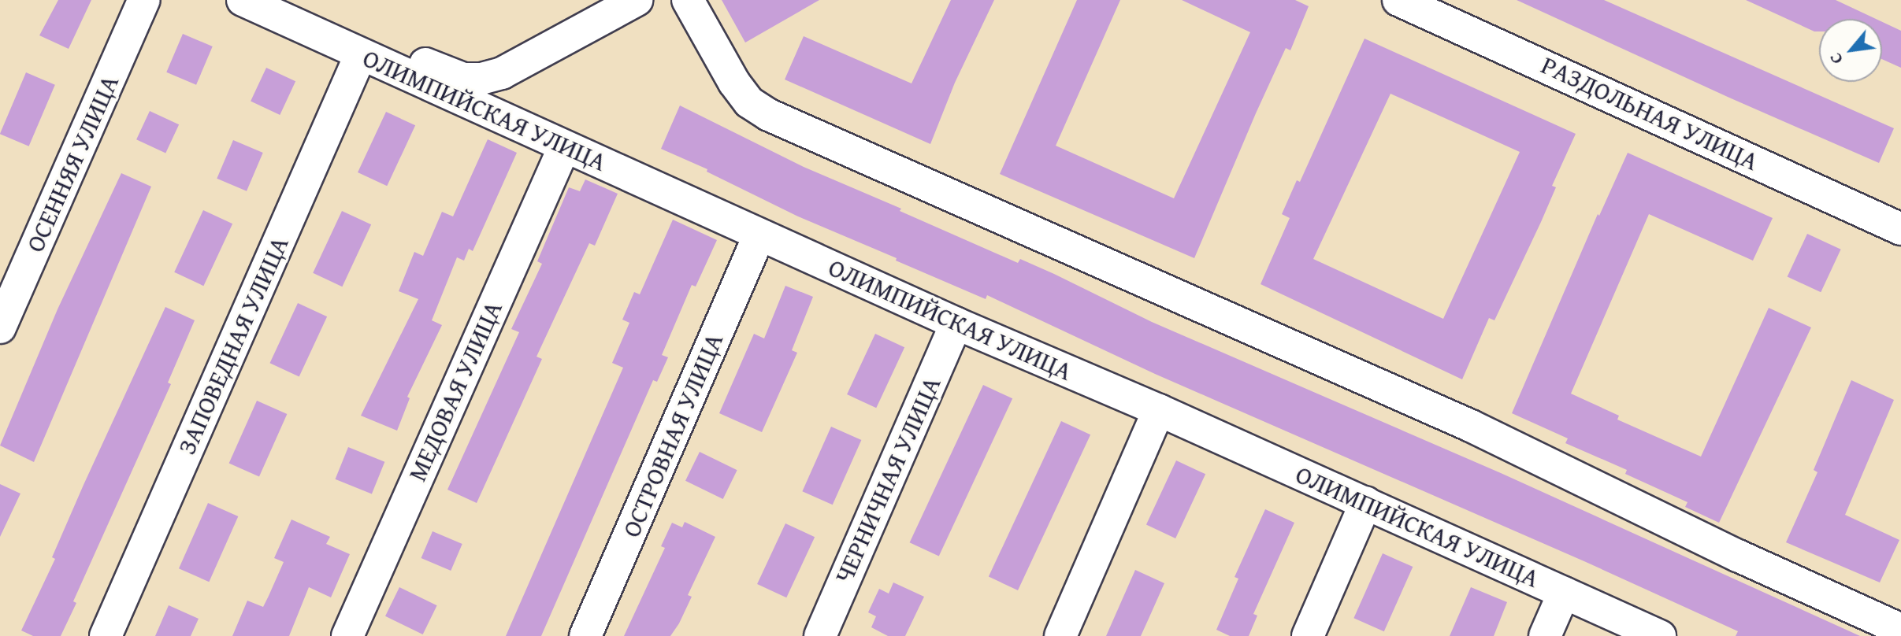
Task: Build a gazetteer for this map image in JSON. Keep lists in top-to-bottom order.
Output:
{
  "streets": {
    "street": [
      "ОЛИМПИЙСКАЯ УЛИЦА",
      "РАЗДОЛЬНАЯ УЛИЦА",
      "ОСЕННЯЯ УЛИЦА",
      "ЗАПОВЕДНАЯ УЛИЦА",
      "МЕДОВАЯ УЛИЦА",
      "ОСТРОВНАЯ УЛИЦА",
      "ЧЕРНИЧНАЯ УЛИЦА"
    ]
  },
  "crossings": [
    ["ОЛИМПИЙСКАЯ УЛИЦА", "ЗАПОВЕДНАЯ УЛИЦА"],
    ["ОЛИМПИЙСКАЯ УЛИЦА", "МЕДОВАЯ УЛИЦА"],
    ["ОЛИМПИЙСКАЯ УЛИЦА", "ОСТРОВНАЯ УЛИЦА"],
    ["ОЛИМПИЙСКАЯ УЛИЦА", "ЧЕРНИЧНАЯ УЛИЦА"]
  ],
  "north": "bottom left"
}
